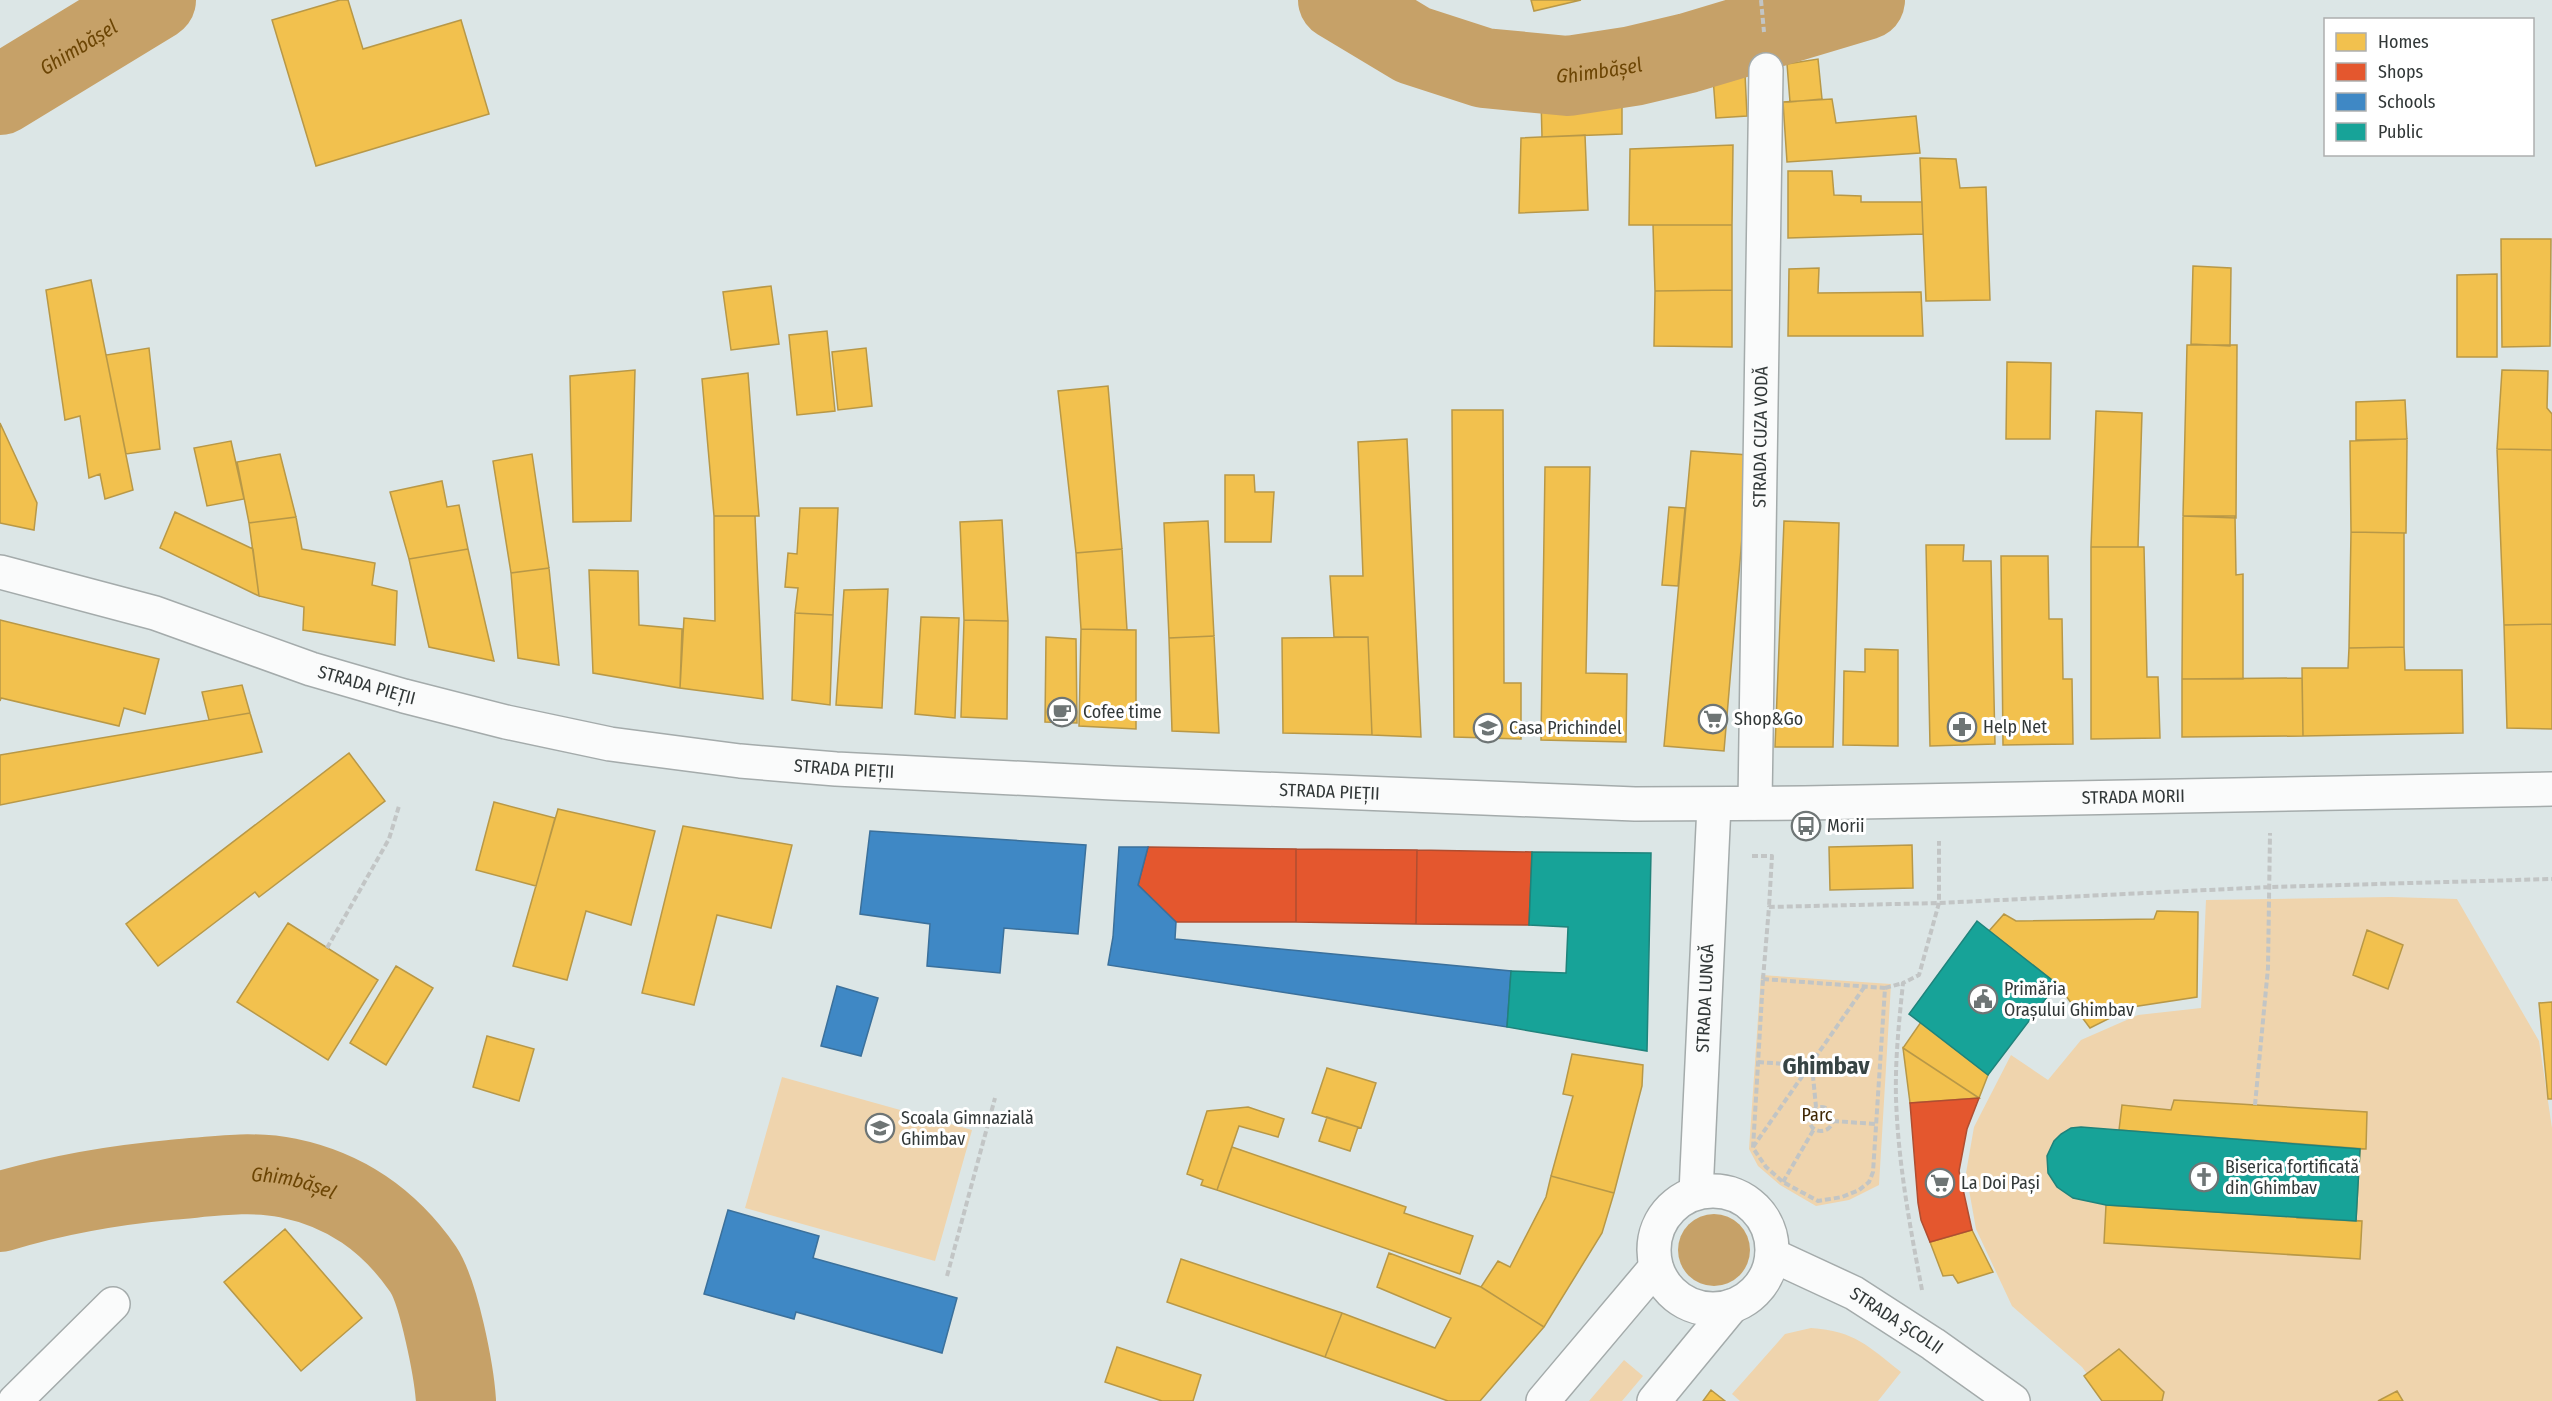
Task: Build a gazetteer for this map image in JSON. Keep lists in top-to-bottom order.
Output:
{
  "streets": {
    "street": [
      "STRADA CUZA VODĂ",
      "STRADA PIEȚII",
      "STRADA MORII",
      "STRADA LUNGĂ",
      "STRADA ȘCOLII"
    ]
  },
  "crossings": [
    ["STRADA CUZA VODĂ", "STRADA MORII"],
    ["STRADA PIEȚII", "STRADA MORII"],
    ["STRADA PIEȚII", "STRADA LUNGĂ"],
    ["STRADA MORII", "STRADA LUNGĂ"],
    ["STRADA LUNGĂ", "STRADA ȘCOLII"]
  ],
  "districts": ["Ghimbav"],
  "water": ["Ghimbășel"],
  "parks": ["Parc"],
  "places": {
    "cafe": ["Cofee time"],
    "supermarket": ["Shop&Go", "La Doi Pași"],
    "pharmacy": ["Help Net"],
    "school or university": ["Casa Prichindel", "Scoala Gimnazială Ghimbav"],
    "bus stop": ["Morii"],
    "public building": ["Primăria Orașului Ghimbav"],
    "church": ["Biserica fortificată din Ghimbav"]
  },
  "legend": [
    "Homes",
    "Shops",
    "Schools",
    "Public"
  ]
}
